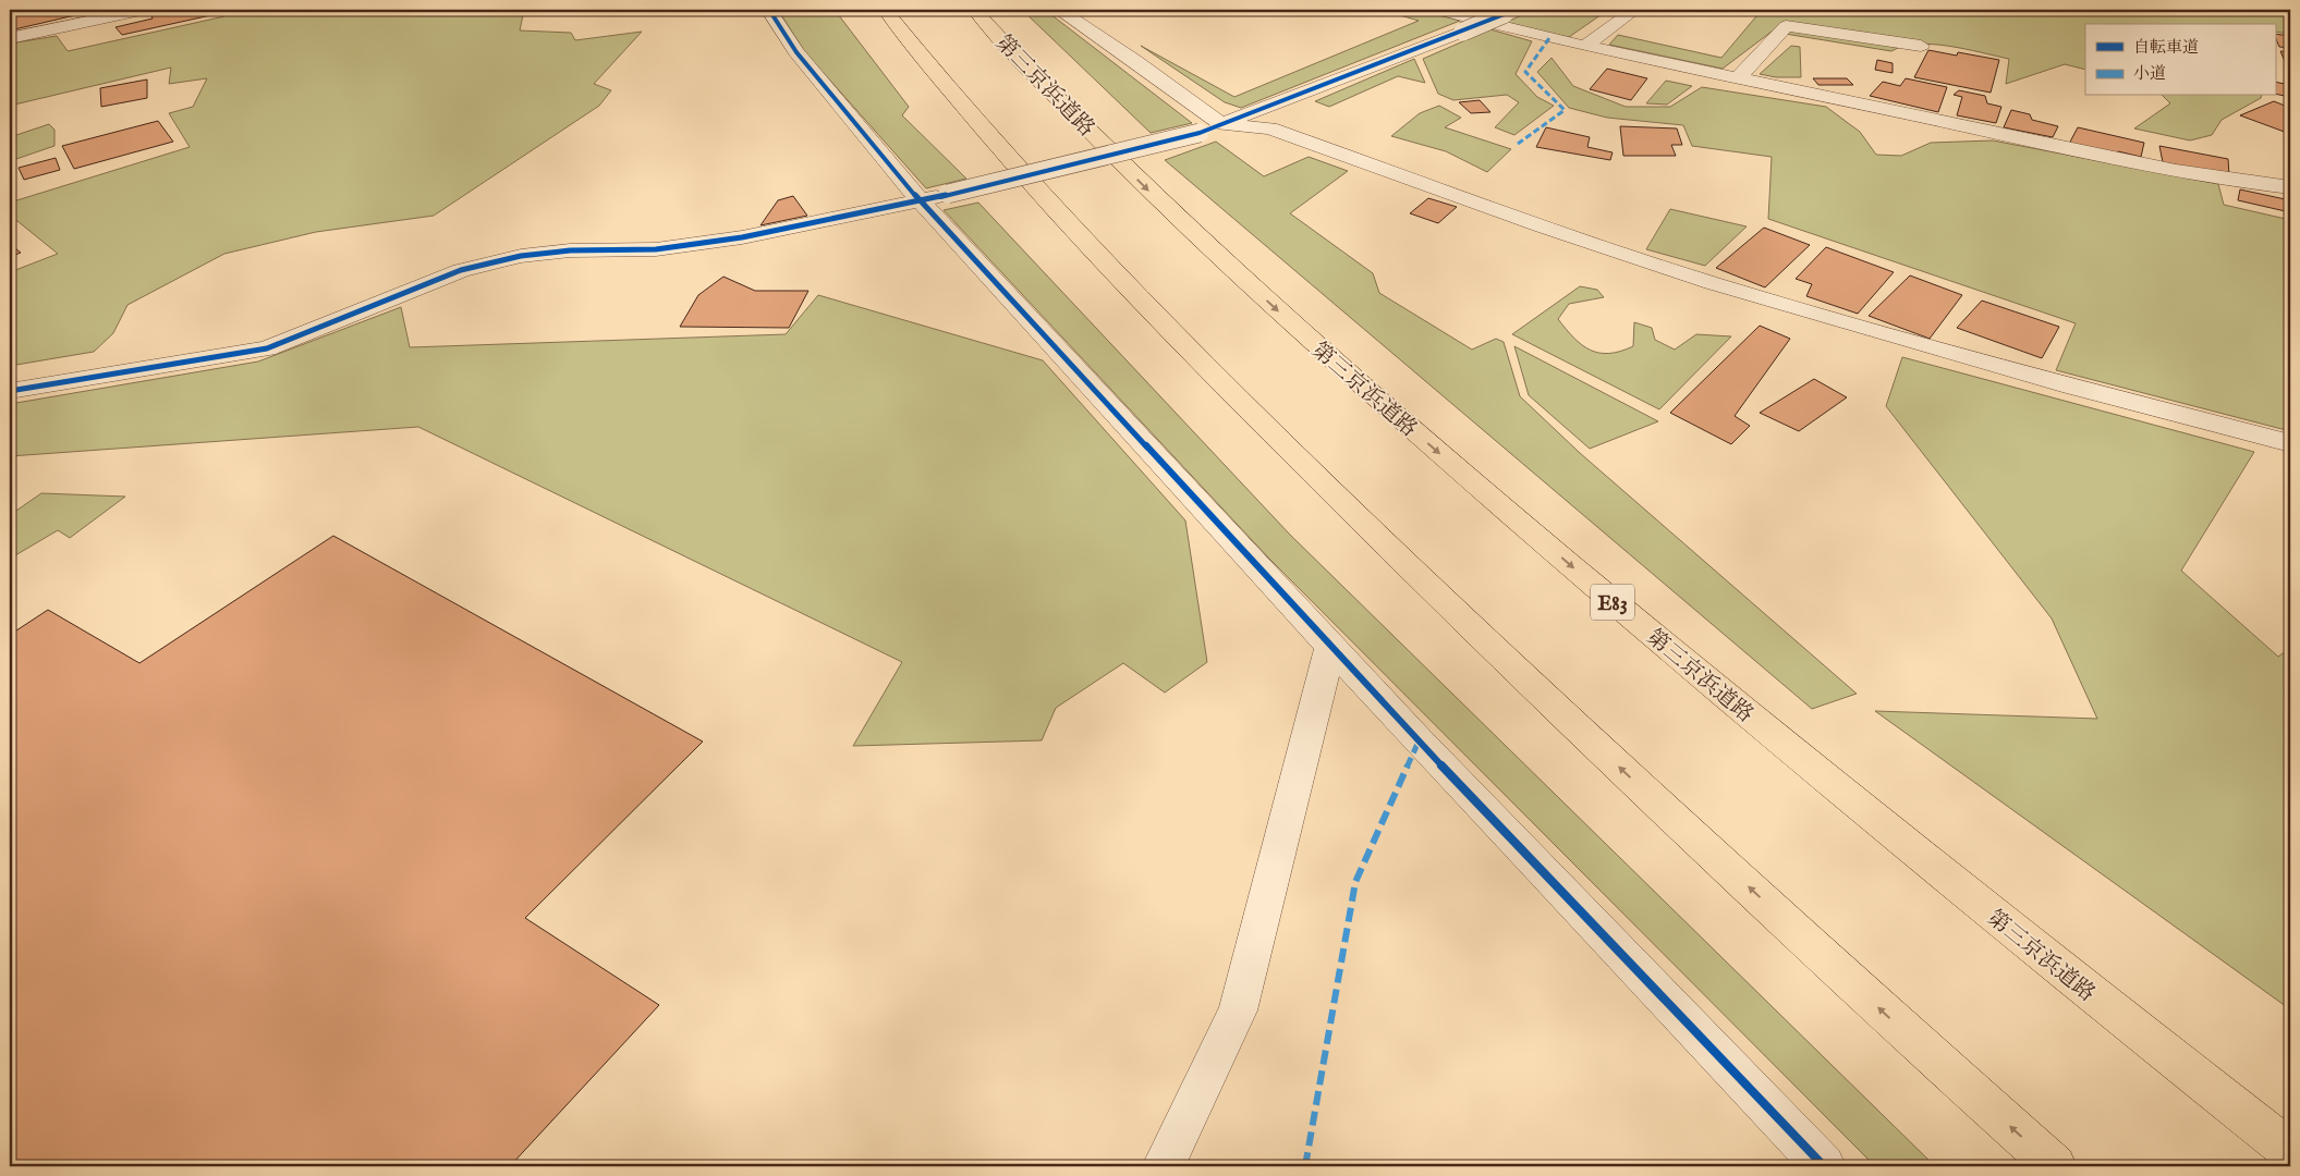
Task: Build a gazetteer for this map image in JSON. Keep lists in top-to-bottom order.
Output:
{
  "streets": {
    "highway": ["第三京浜道路", "E83"]
  },
  "legend": ["自転車道", "小道"]
}
